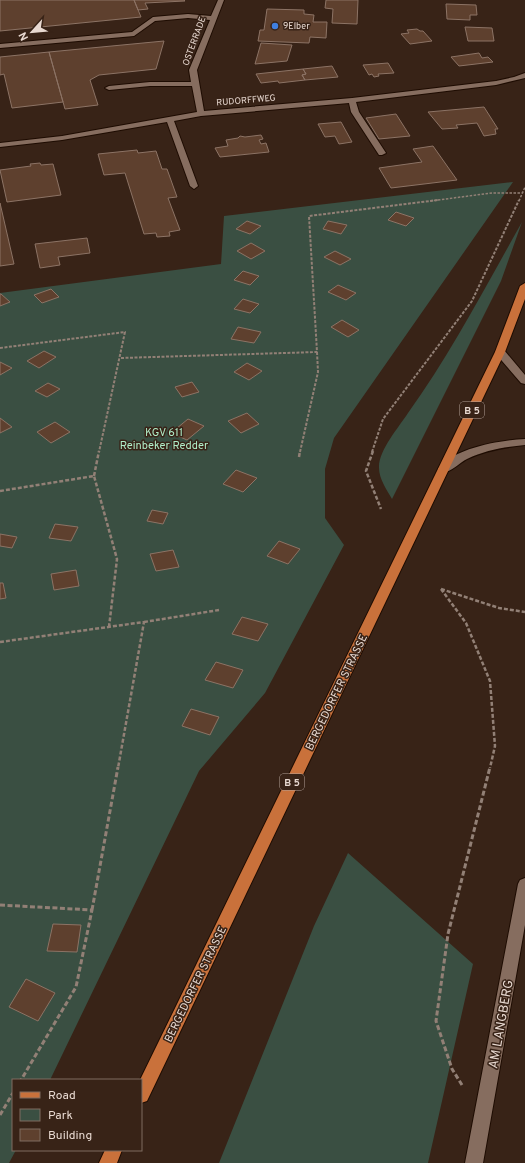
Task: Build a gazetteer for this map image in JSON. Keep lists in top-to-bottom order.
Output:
{
  "streets": {
    "main road": ["B 5", "BERGEDORFER STRASSE"],
    "street": ["OSTERRADE", "RUDORFFWEG", "AM LANGBERG"]
  },
  "crossings": [
    ["OSTERRADE", "RUDORFFWEG"]
  ],
  "parks": ["KGV 611 Reinbeker Redder"],
  "places": ["9Elber"],
  "legend": ["Road", "Park", "Building"],
  "north": "bottom left"
}
